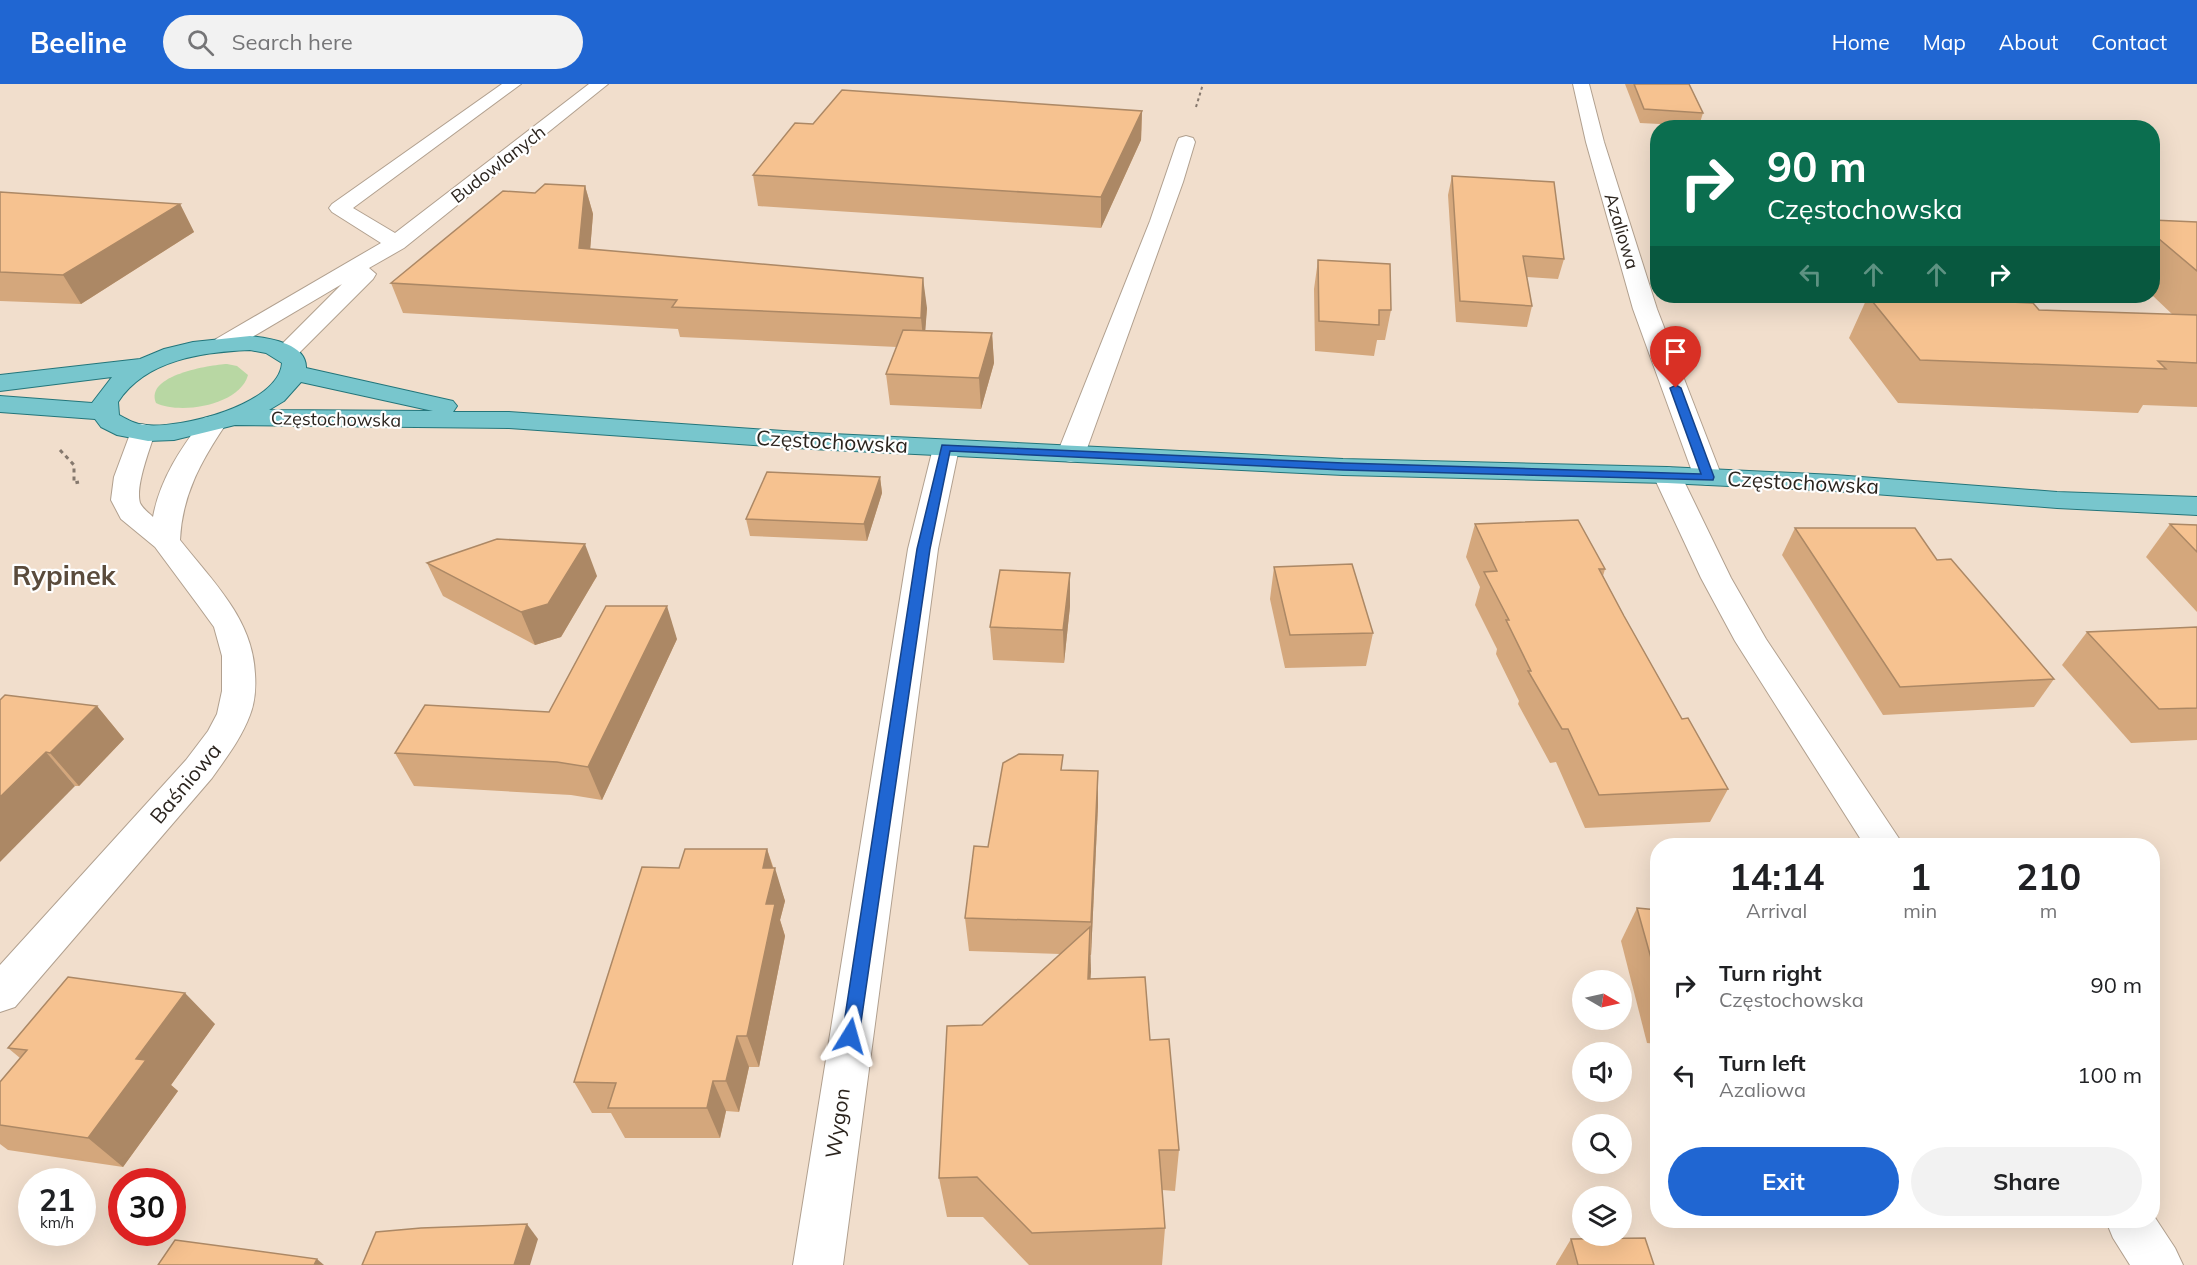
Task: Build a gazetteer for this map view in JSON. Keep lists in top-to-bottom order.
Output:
{
  "streets": {
    "main road": ["Częstochowska"],
    "street": [
      "Budowlanych",
      "Azaliowa",
      "Baśniowa",
      "Wygon"
    ]
  },
  "crossings": [
    ["Budowlanych", "Częstochowska"],
    ["Azaliowa", "Częstochowska"],
    ["Częstochowska", "Wygon"]
  ],
  "districts": ["Rypinek"],
  "north": "right",
  "page": {
    "header": "Beeline",
    "search": "Search here",
    "nav": [
      "Home",
      "Map",
      "About",
      "Contact"
    ],
    "turn": ["90 m", "Częstochowska"],
    "eta": [
      "14:14",
      "Arrival",
      "1",
      "min",
      "210",
      "m"
    ],
    "list": [
      {
        "name": "Turn right",
        "note": "Częstochowska",
        "value": "90 m"
      },
      {
        "name": "Turn left",
        "note": "Azaliowa",
        "value": "100 m"
      }
    ],
    "buttons": ["Exit", "Share"],
    "speed": "21 km/h",
    "limit": "30"
  }
}
